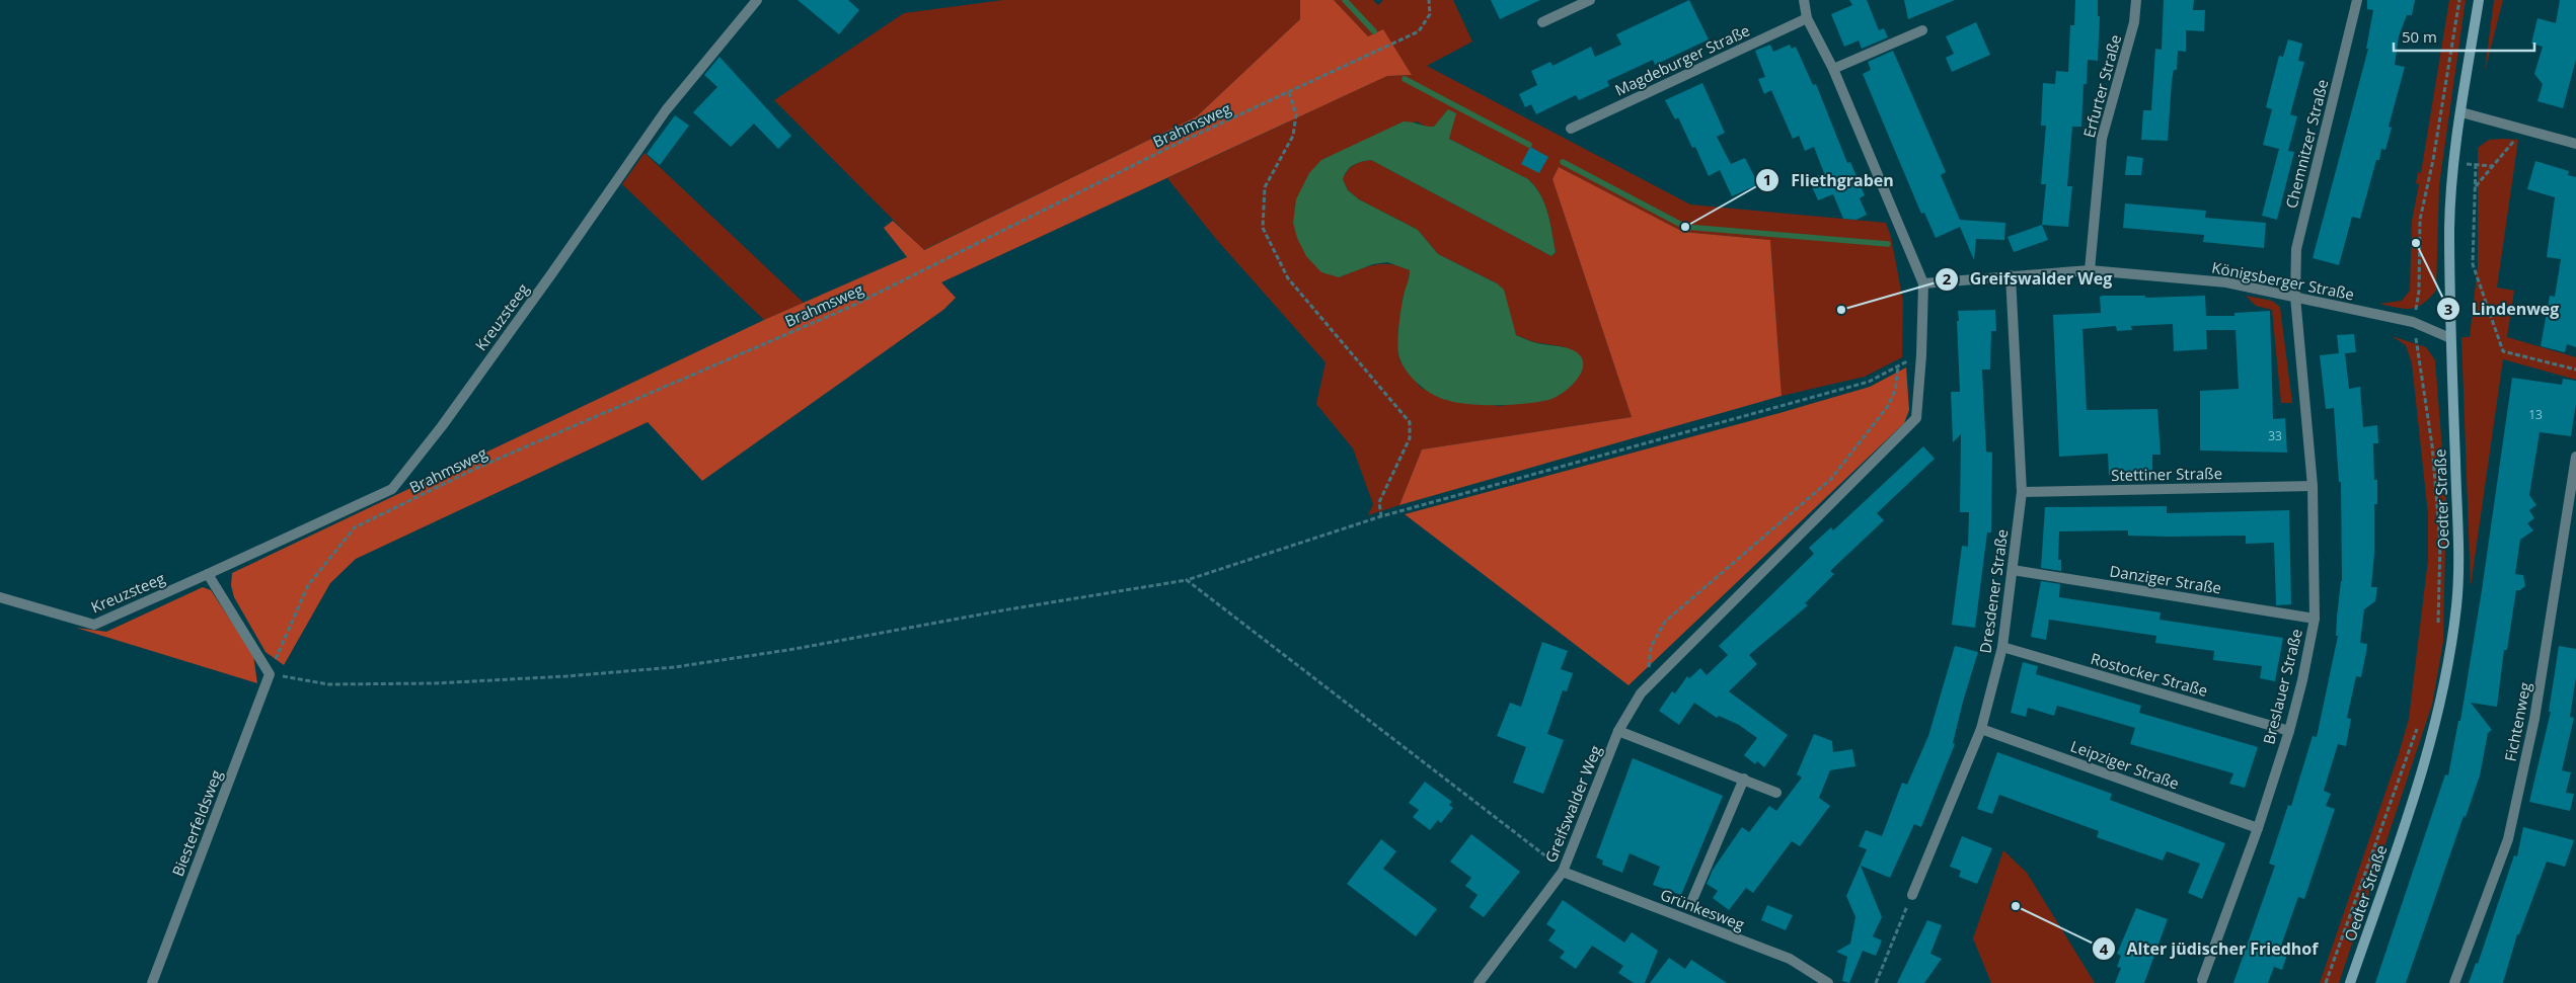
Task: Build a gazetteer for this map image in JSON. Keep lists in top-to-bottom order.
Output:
{
  "streets": {
    "main road": ["Oedter Straße"],
    "street": [
      "Magdeburger Straße",
      "Erfurter Straße",
      "Chemnitzer Straße",
      "Königsberger Straße",
      "Kreuzsteeg",
      "Stettiner Straße",
      "Danziger Straße",
      "Dresdener Straße",
      "Rostocker Straße",
      "Breslauer Straße",
      "Fichtenweg",
      "Leipziger Straße",
      "Greifswalder Weg",
      "Biesterfeldsweg",
      "Grünkesweg"
    ],
    "path": ["Brahmsweg"]
  },
  "crossings": [
    ["Erfurter Straße", "Königsberger Straße"],
    ["Brahmsweg", "Biesterfeldsweg"],
    ["Chemnitzer Straße", "Königsberger Straße"],
    ["Chemnitzer Straße", "Breslauer Straße"],
    ["Königsberger Straße", "Oedter Straße"],
    ["Königsberger Straße", "Dresdener Straße"],
    ["Königsberger Straße", "Breslauer Straße"],
    ["Königsberger Straße", "Greifswalder Weg"],
    ["Stettiner Straße", "Dresdener Straße"],
    ["Stettiner Straße", "Breslauer Straße"],
    ["Danziger Straße", "Dresdener Straße"],
    ["Danziger Straße", "Breslauer Straße"],
    ["Dresdener Straße", "Rostocker Straße"],
    ["Dresdener Straße", "Leipziger Straße"],
    ["Rostocker Straße", "Breslauer Straße"],
    ["Breslauer Straße", "Leipziger Straße"],
    ["Greifswalder Weg", "Grünkesweg"]
  ],
  "places": [
    "Fliethgraben",
    "Lindenweg",
    "Greifswalder Weg",
    "Alter jüdischer Friedhof"
  ],
  "house_numbers": ["13", "33"],
  "scale_bar": "50 m"
}
